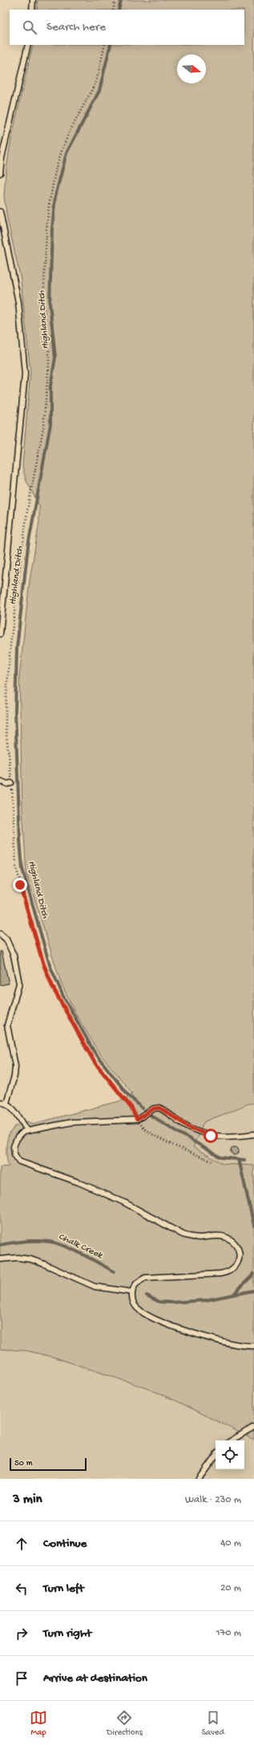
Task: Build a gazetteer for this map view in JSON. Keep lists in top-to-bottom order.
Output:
{
  "water": ["Highland Ditch", "Chalk Creek"],
  "scale_bar": "50 m",
  "north": "right",
  "page": {
    "search": "Search here",
    "scale": "50 m",
    "heading": ["3 min", "Walk · 230 m"],
    "list": [
      ["Continue", "40 m"],
      ["Turn left", "20 m"],
      ["Turn right", "170 m"],
      "Arrive at destination"
    ],
    "nav": ["Map", "Directions", "Saved"]
  }
}
